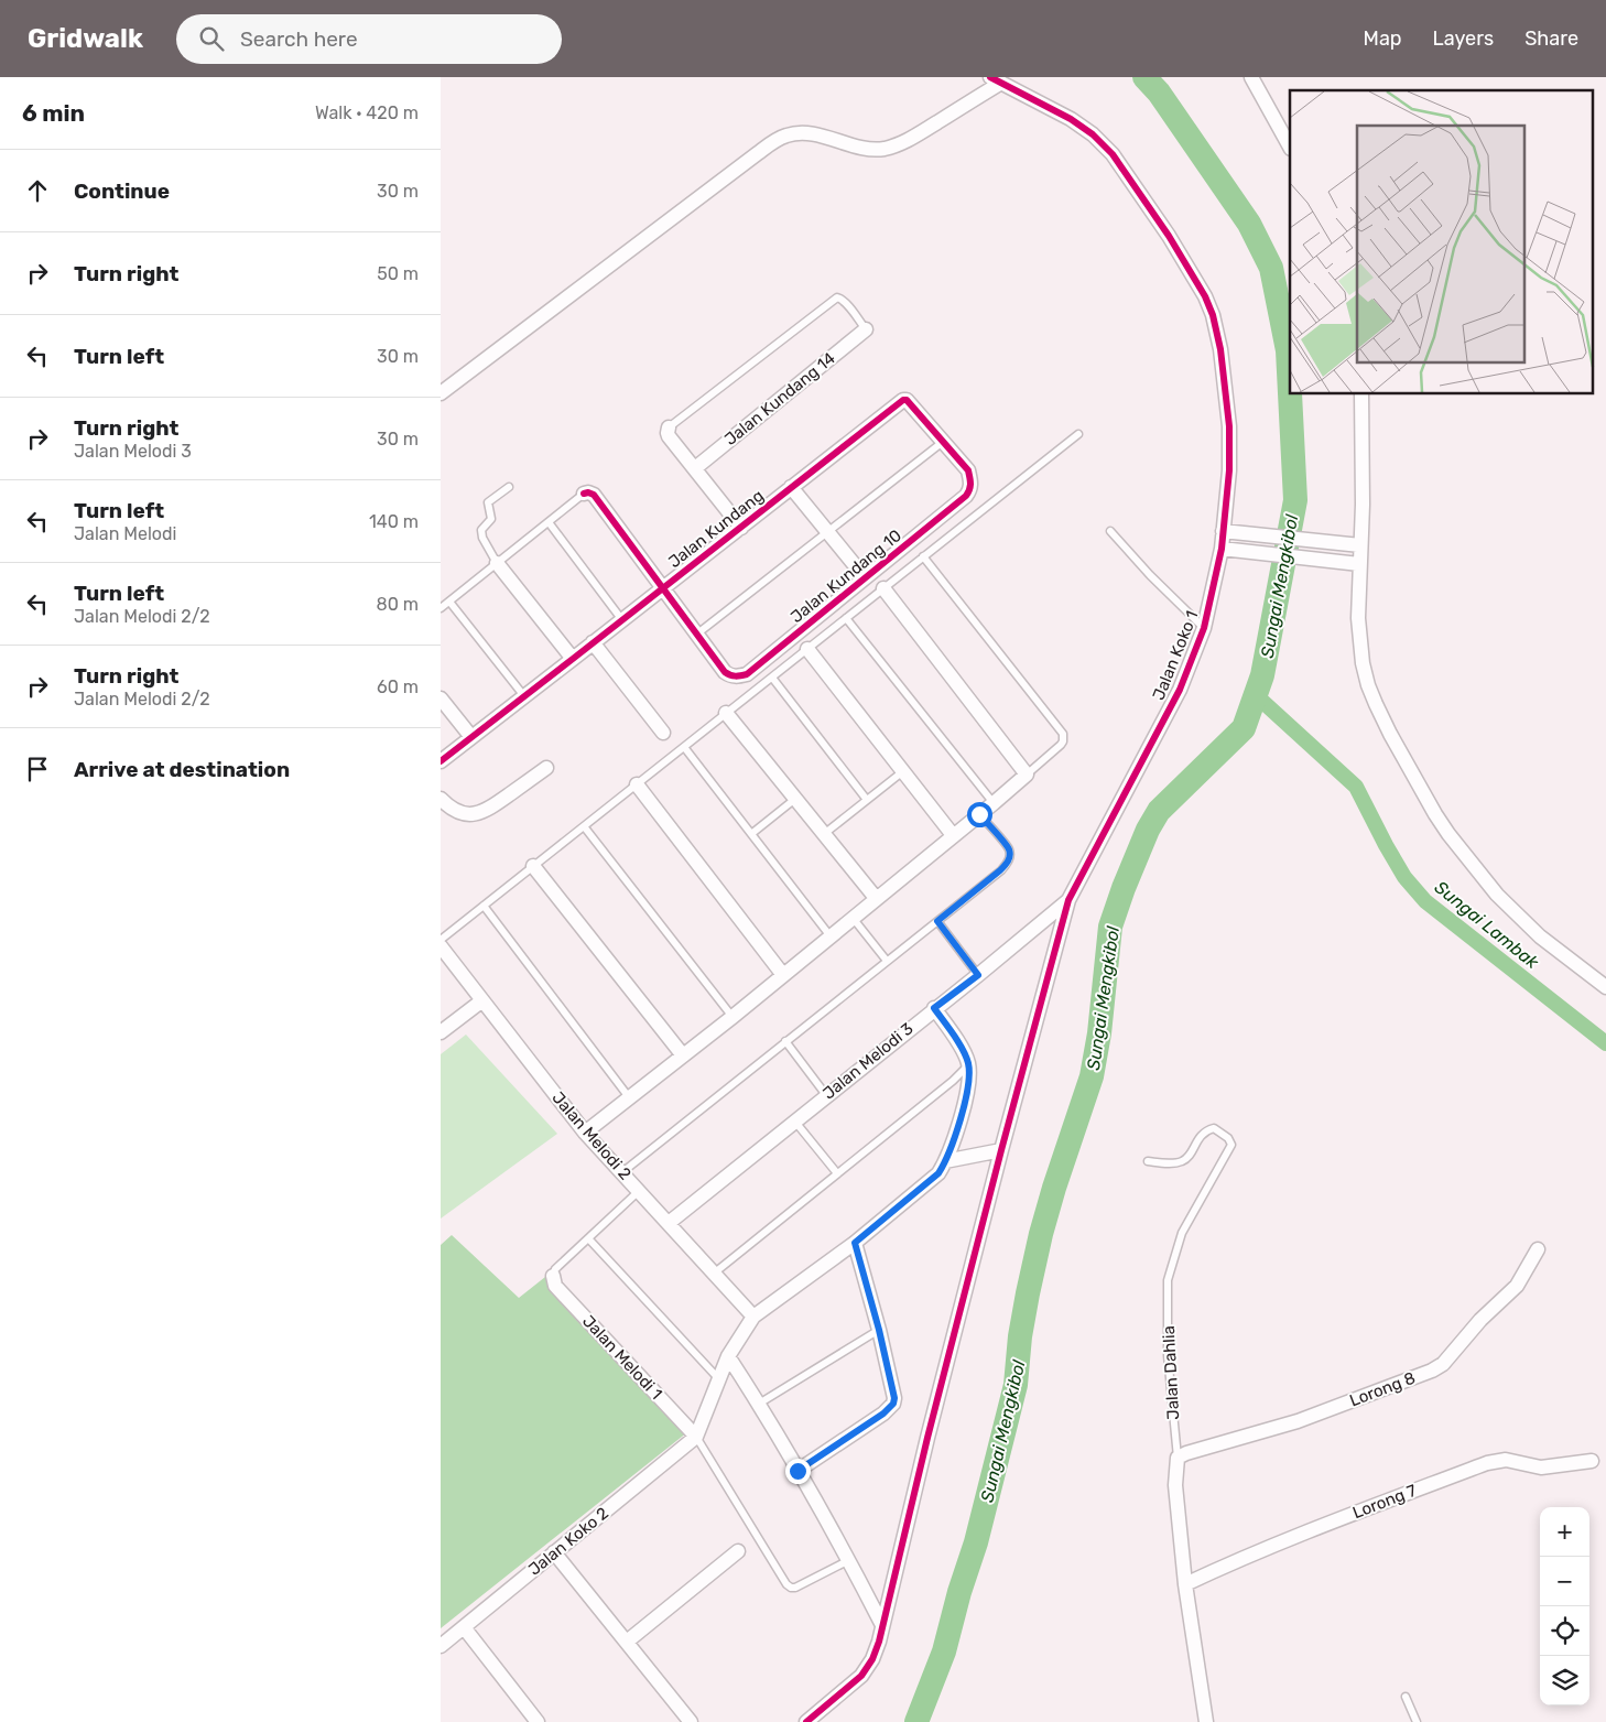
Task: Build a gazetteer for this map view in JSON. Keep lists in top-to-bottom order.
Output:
{
  "streets": {
    "street": [
      "Jalan Kundang 14",
      "Jalan Kundang",
      "Jalan Kundang 10",
      "Jalan Koko 1",
      "Jalan Melodi 3",
      "Jalan Melodi 2",
      "Jalan Melodi 1",
      "Jalan Dahlia",
      "Lorong 8",
      "Lorong 7",
      "Jalan Koko 2"
    ]
  },
  "crossings": [
    ["Jalan Kundang", "Jalan Kundang 10"],
    ["Jalan Koko 1", "Jalan Melodi 3"],
    ["Jalan Melodi 3", "Jalan Melodi 2"],
    ["Jalan Melodi 1", "Jalan Koko 2"],
    ["Jalan Dahlia", "Lorong 8"],
    ["Jalan Dahlia", "Lorong 7"]
  ],
  "water": ["Sungai Mengkibol", "Sungai Lambak"],
  "page": {
    "header": "Gridwalk",
    "search": "Search here",
    "nav": ["Map", "Layers", "Share"],
    "heading": ["6 min", "Walk · 420 m"],
    "list": [
      ["Continue", "30 m"],
      ["Turn right", "50 m"],
      ["Turn left", "30 m"],
      ["Turn right", "Jalan Melodi 3", "30 m"],
      ["Turn left", "Jalan Melodi", "140 m"],
      ["Turn left", "Jalan Melodi 2/2", "80 m"],
      ["Turn right", "Jalan Melodi 2/2", "60 m"],
      "Arrive at destination"
    ],
    "map_buttons": ["+", "−"]
  }
}
